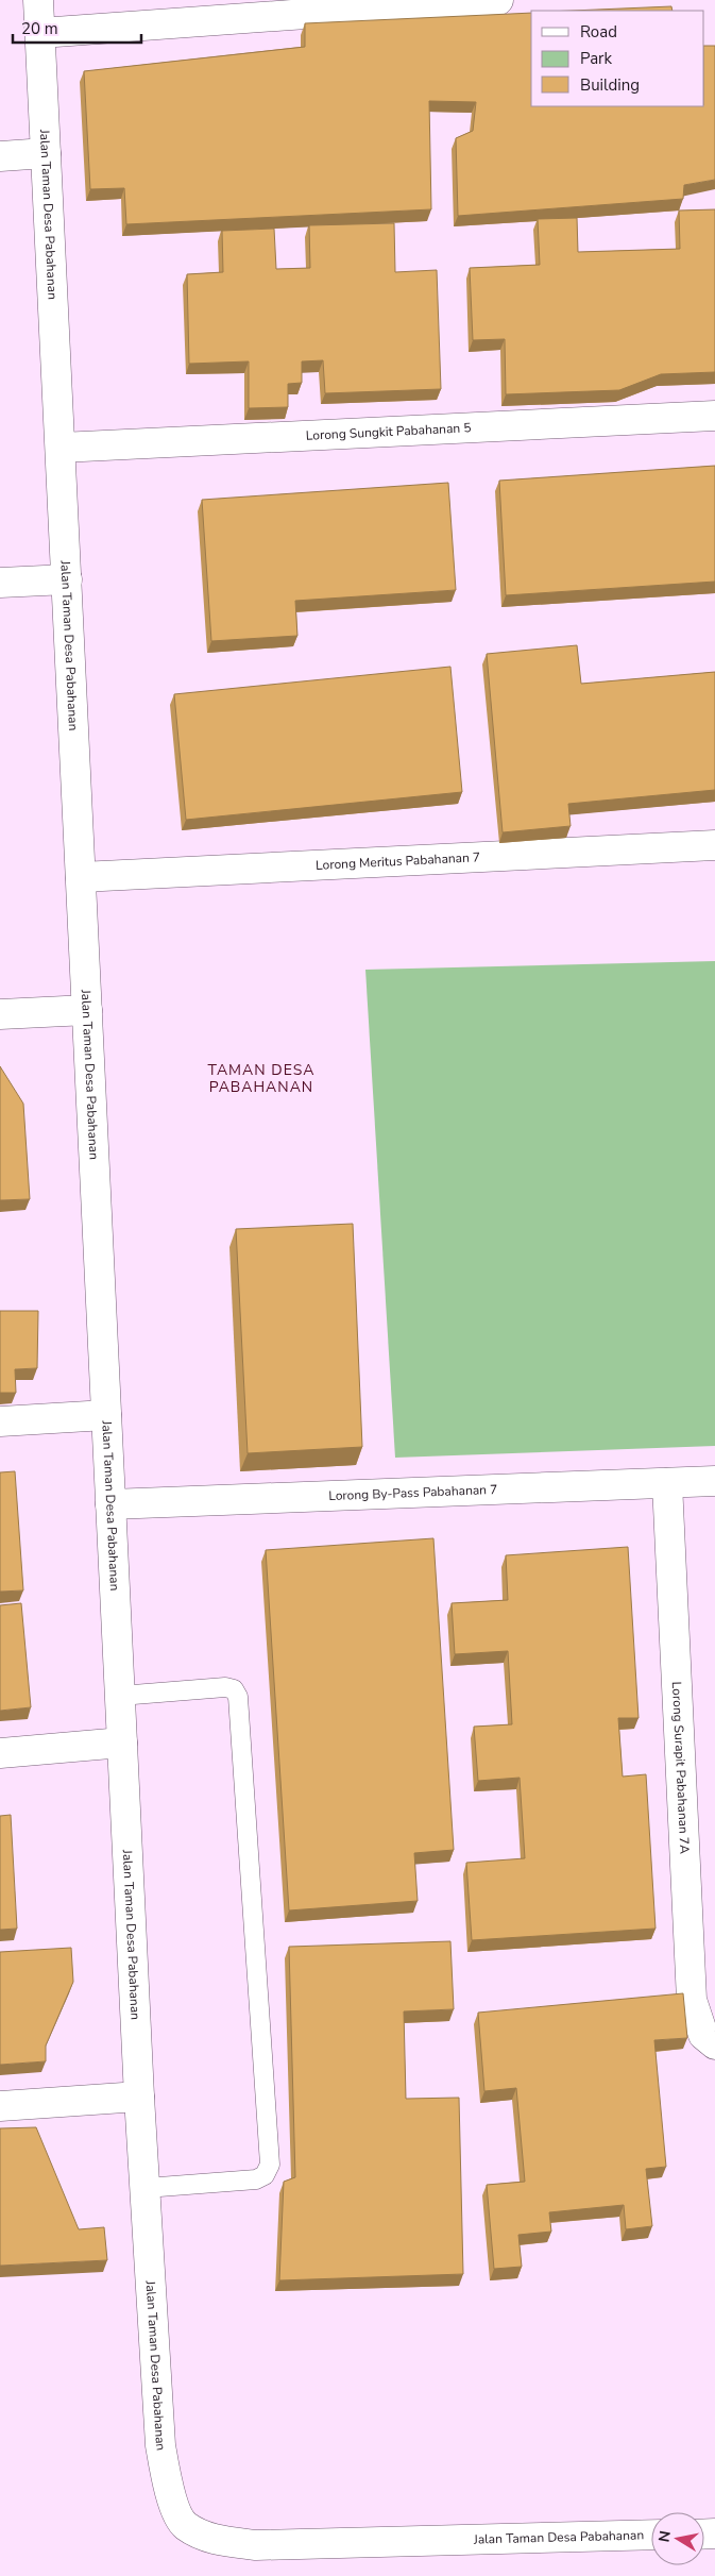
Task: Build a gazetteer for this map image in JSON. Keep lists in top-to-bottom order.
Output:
{
  "streets": {
    "street": [
      "Jalan Taman Desa Pabahanan",
      "Lorong Sungkit Pabahanan 5",
      "Lorong Meritus Pabahanan 7",
      "Lorong By-Pass Pabahanan 7",
      "Lorong Surapit Pabahanan 7A"
    ]
  },
  "crossings": [
    ["Jalan Taman Desa Pabahanan", "Lorong Sungkit Pabahanan 5"],
    ["Jalan Taman Desa Pabahanan", "Lorong Meritus Pabahanan 7"],
    ["Jalan Taman Desa Pabahanan", "Lorong By-Pass Pabahanan 7"],
    ["Lorong By-Pass Pabahanan 7", "Lorong Surapit Pabahanan 7A"]
  ],
  "districts": ["TAMAN DESA PABAHANAN"],
  "legend": ["Road", "Park", "Building"],
  "scale_bar": "20 m",
  "north": "left"
}
